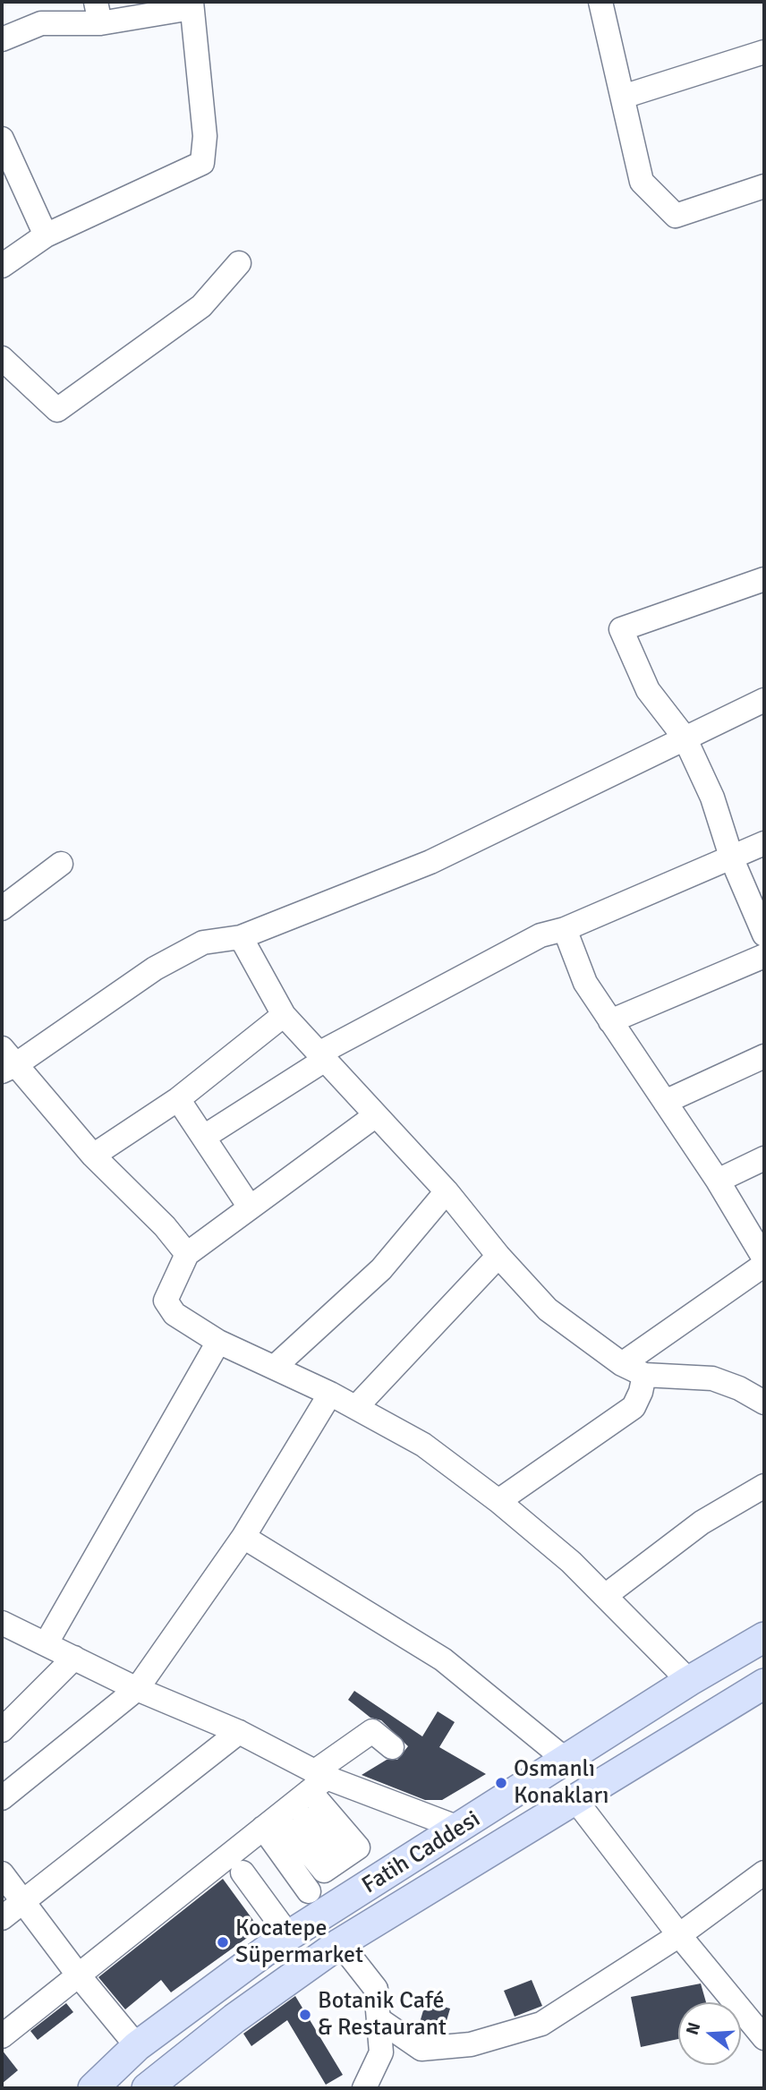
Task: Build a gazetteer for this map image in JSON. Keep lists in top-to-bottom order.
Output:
{
  "streets": {
    "main road": ["Fatih Caddesi"]
  },
  "places": ["Osmanlı Konakları", "Kocatepe Süpermarket", "Botanik Café & Restaurant"],
  "north": "left"
}
